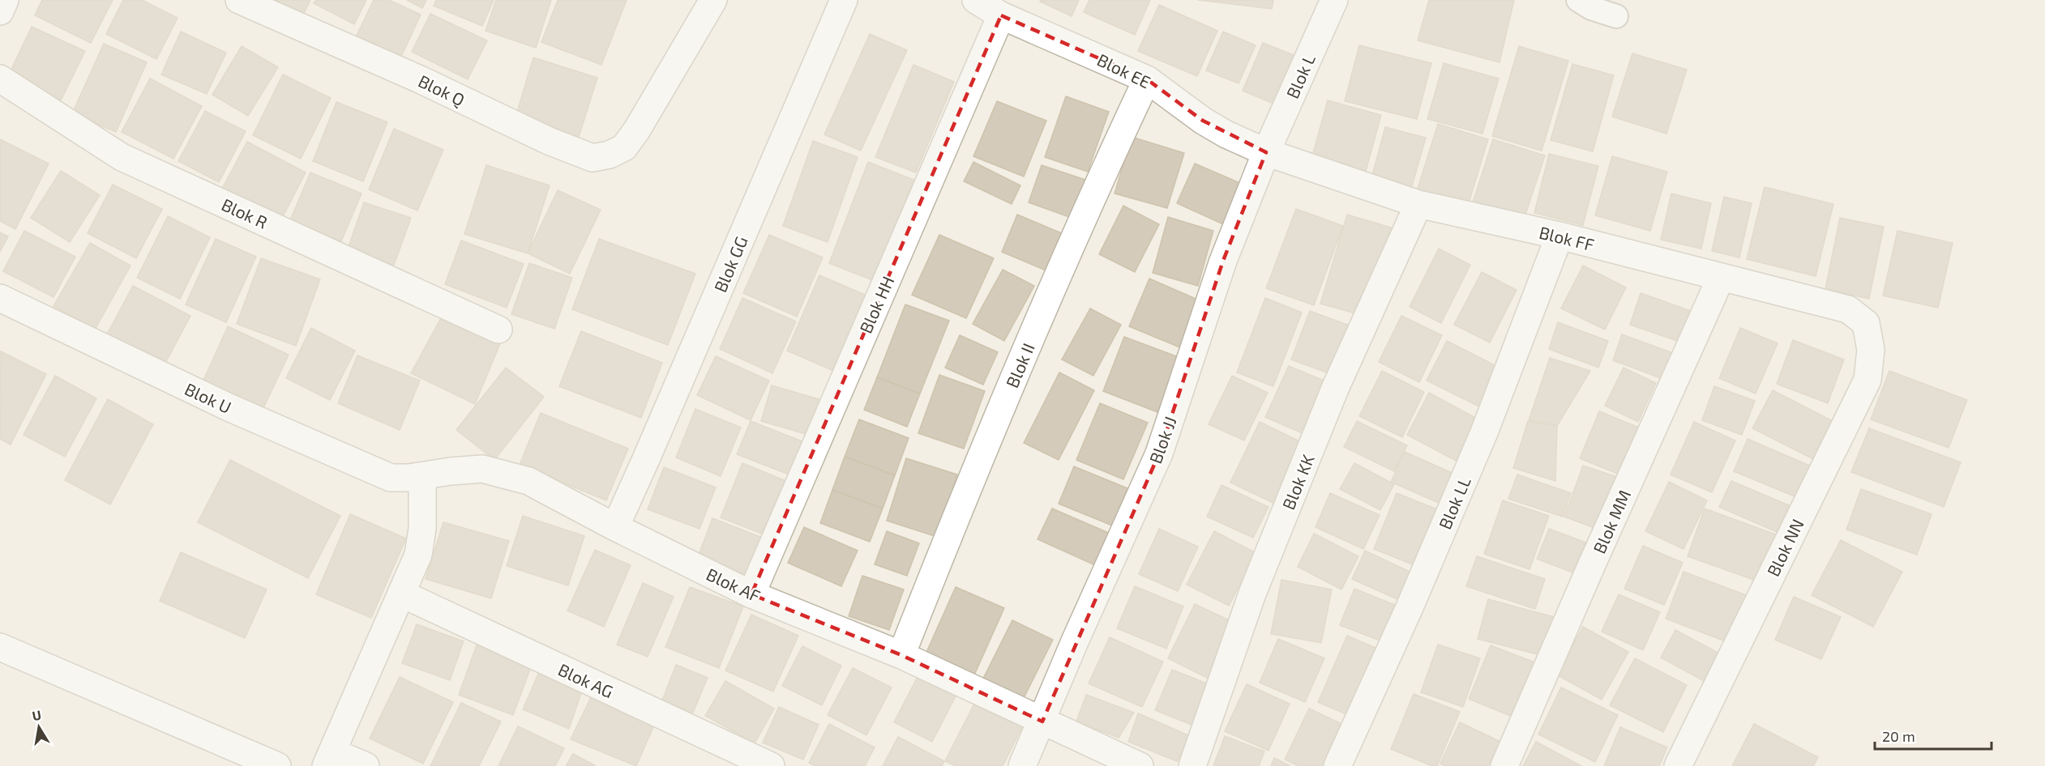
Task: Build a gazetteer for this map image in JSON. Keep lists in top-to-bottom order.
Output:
{
  "streets": {
    "street": [
      "Blok EE",
      "Blok L",
      "Blok Q",
      "Blok R",
      "Blok FF",
      "Blok GG",
      "Blok HH",
      "Blok II",
      "Blok U",
      "Blok JJ",
      "Blok KK",
      "Blok LL",
      "Blok MM",
      "Blok NN",
      "Blok AF",
      "Blok AG"
    ]
  },
  "crossings": [
    ["Blok EE", "Blok L"],
    ["Blok EE", "Blok FF"],
    ["Blok EE", "Blok HH"],
    ["Blok EE", "Blok II"],
    ["Blok EE", "Blok JJ"],
    ["Blok L", "Blok FF"],
    ["Blok L", "Blok JJ"],
    ["Blok FF", "Blok JJ"],
    ["Blok FF", "Blok KK"],
    ["Blok FF", "Blok LL"],
    ["Blok FF", "Blok MM"],
    ["Blok FF", "Blok NN"],
    ["Blok GG", "Blok AF"],
    ["Blok HH", "Blok AF"],
    ["Blok II", "Blok AF"],
    ["Blok U", "Blok AF"],
    ["Blok JJ", "Blok AF"]
  ],
  "scale_bar": "20 m",
  "north": "top"
}
